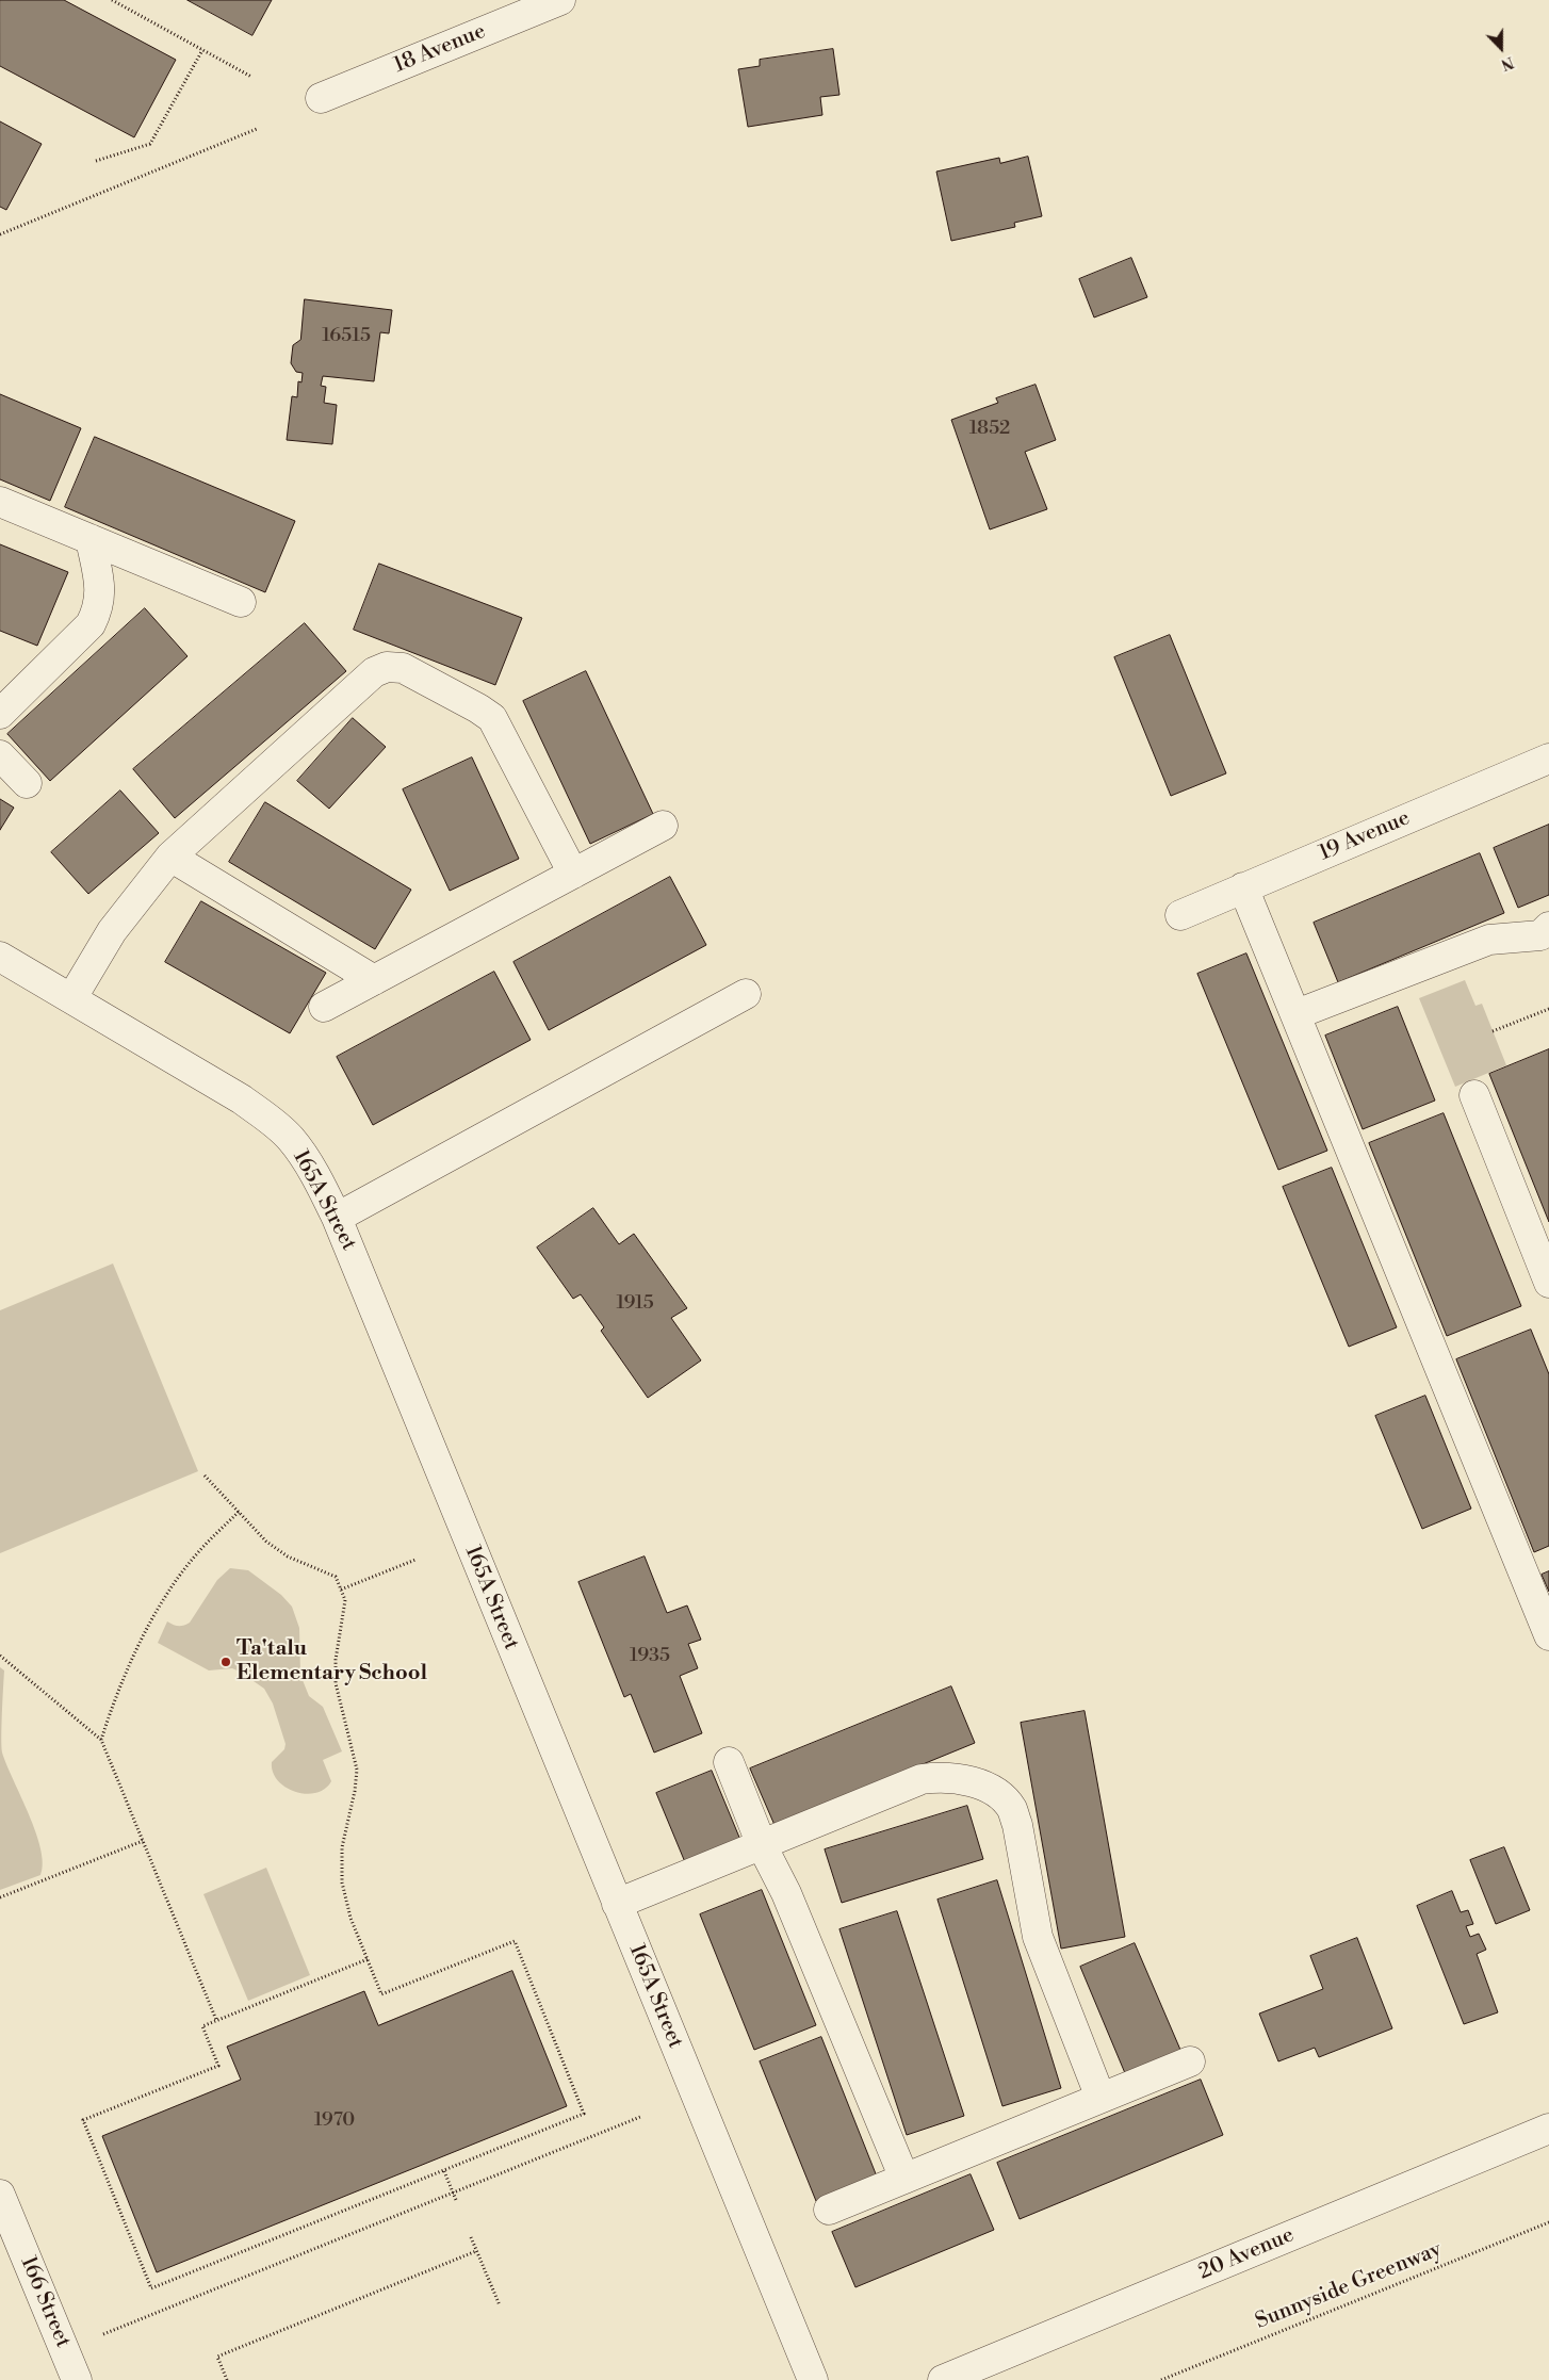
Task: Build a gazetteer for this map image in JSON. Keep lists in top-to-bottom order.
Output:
{
  "streets": {
    "street": [
      "18 Avenue",
      "19 Avenue",
      "165A Street",
      "20 Avenue",
      "166 Street"
    ],
    "path": ["Sunnyside Greenway"]
  },
  "places": ["Ta'talu Elementary School"],
  "house_numbers": [
    "16515",
    "1852",
    "1915",
    "1935",
    "1970"
  ],
  "north": "bottom"
}
